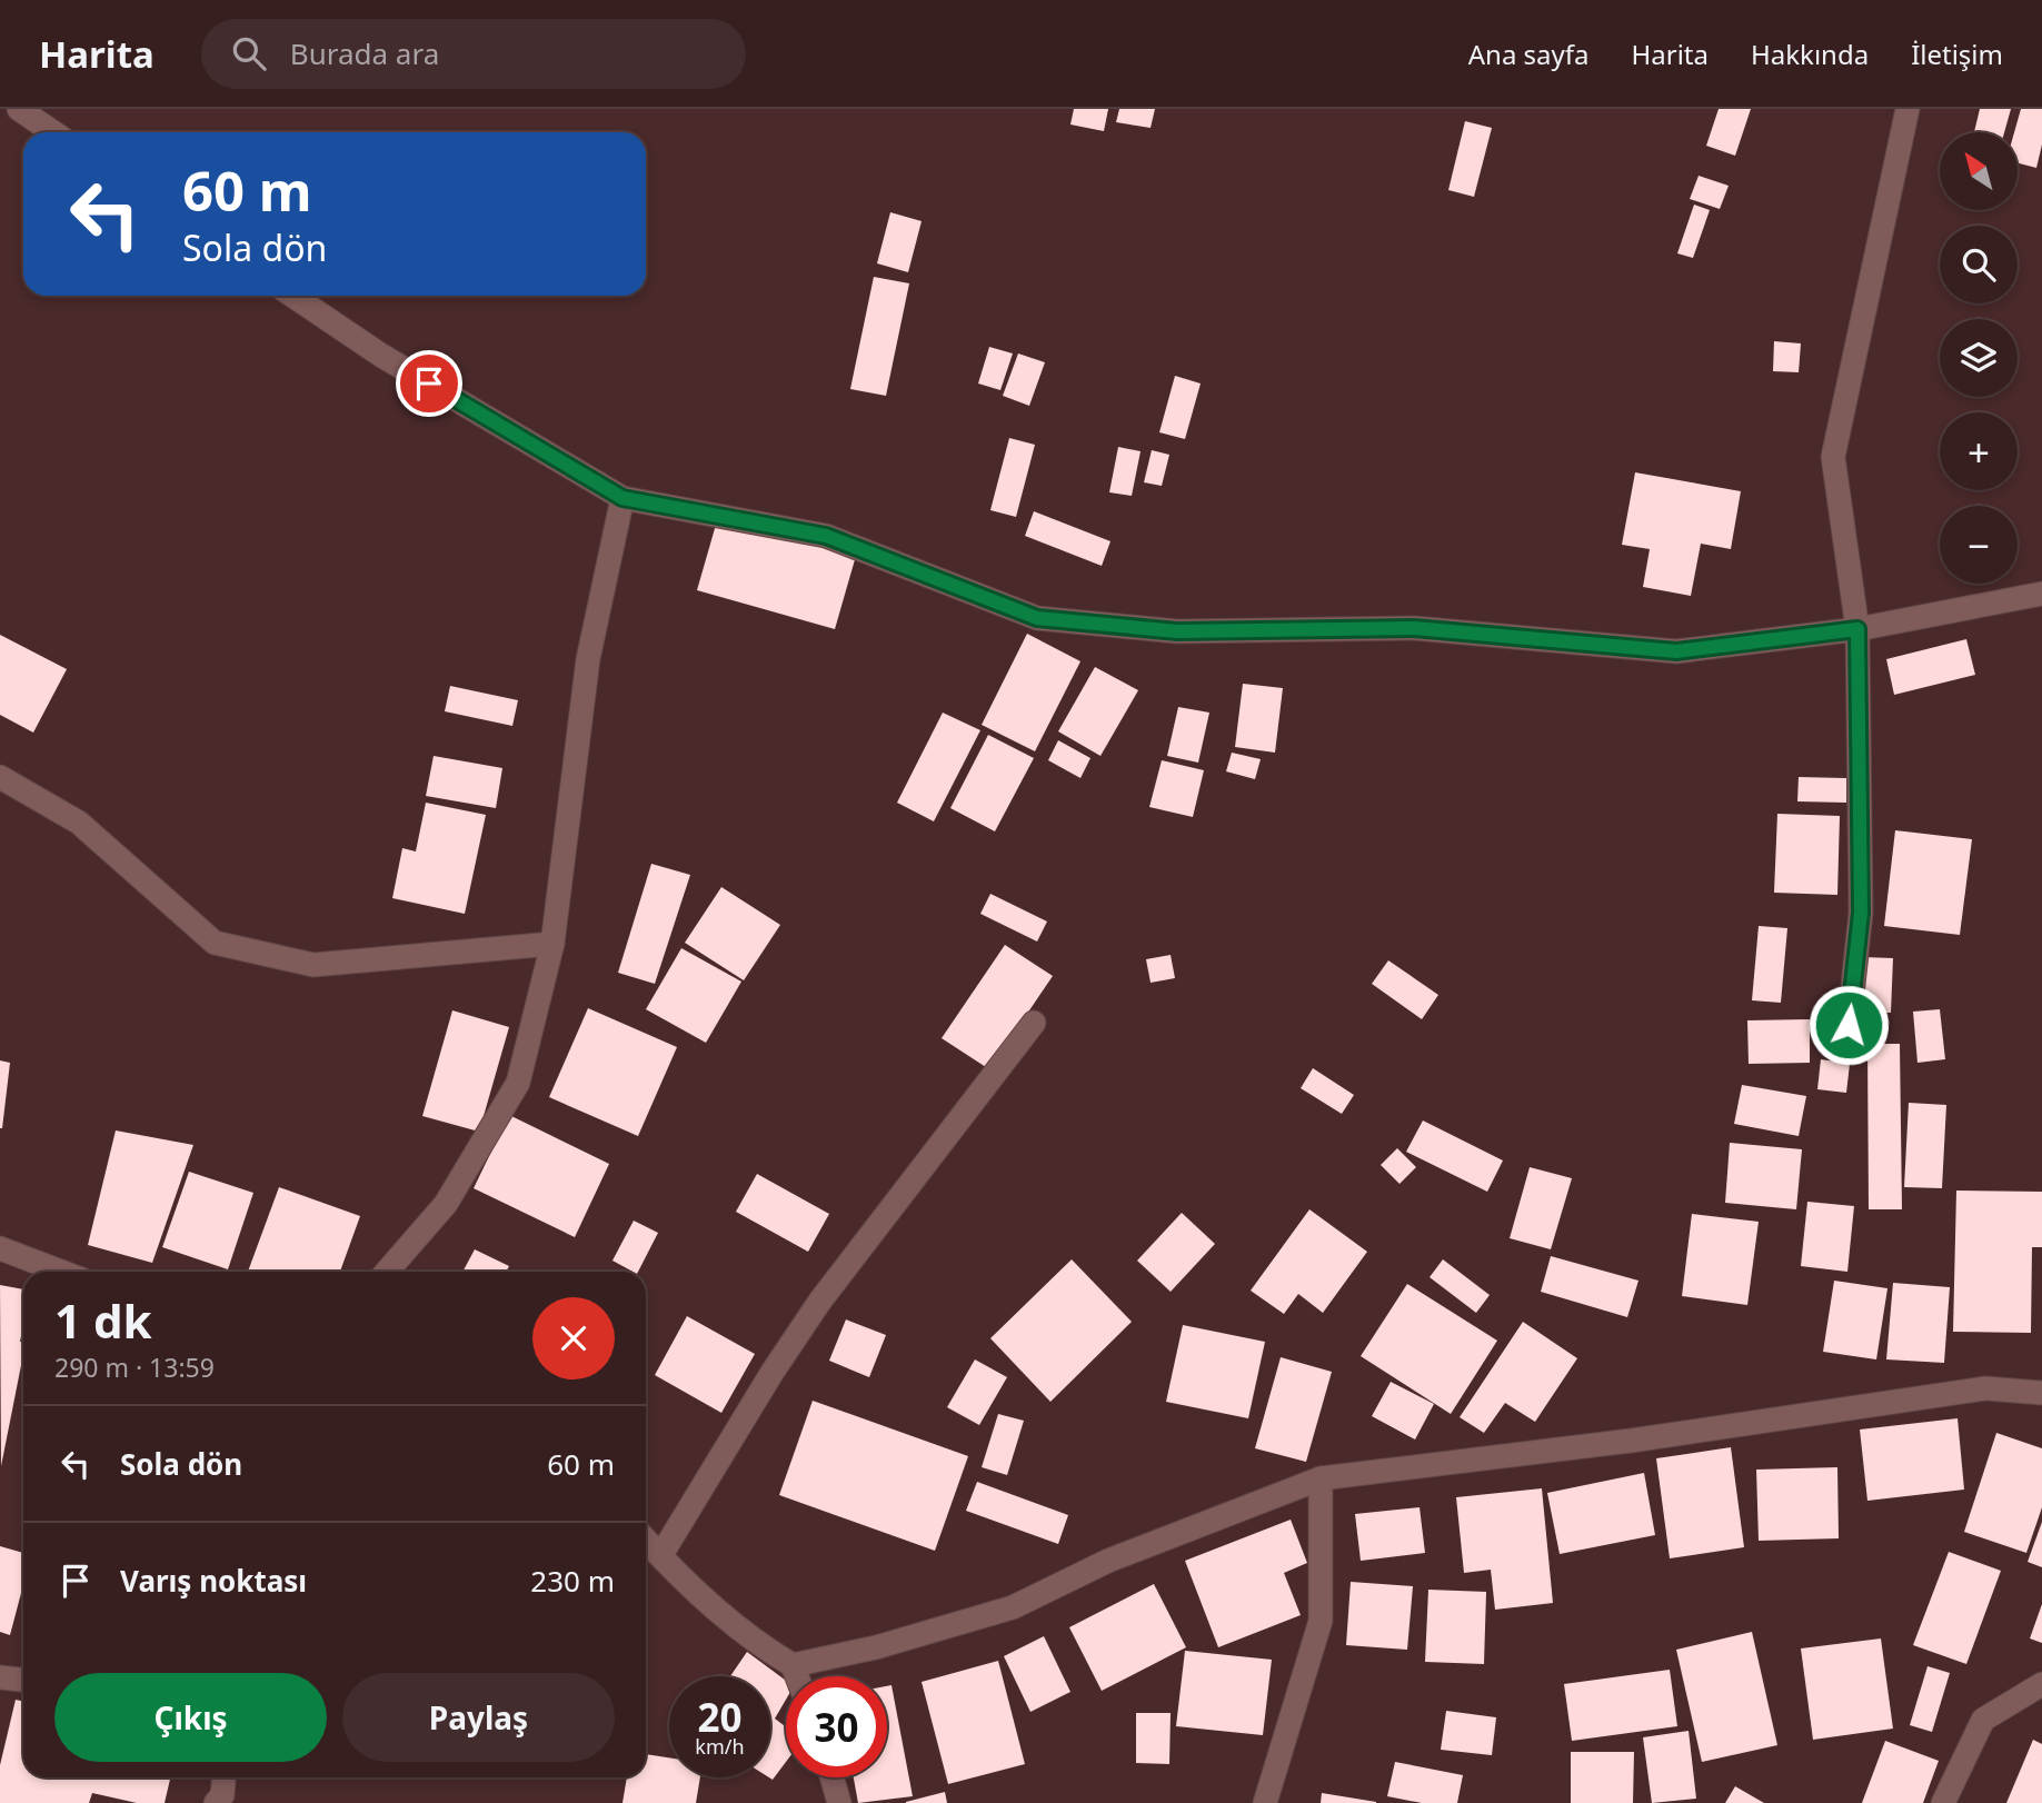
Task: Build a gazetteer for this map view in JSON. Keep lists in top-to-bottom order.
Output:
{
  "north": "top left",
  "page": {
    "header": "Harita",
    "search": "Burada ara",
    "nav": [
      "Ana sayfa",
      "Harita",
      "Hakkında",
      "İletişim"
    ],
    "map_buttons": ["+", "−"],
    "turn": ["60 m", "Sola dön"],
    "heading": ["1 dk", "290 m · 13:59"],
    "list": [
      {
        "name": "Sola dön",
        "value": "60 m"
      },
      {
        "name": "Varış noktası",
        "value": "230 m"
      }
    ],
    "buttons": ["Çıkış", "Paylaş"],
    "speed": "20 km/h",
    "limit": "30"
  }
}
